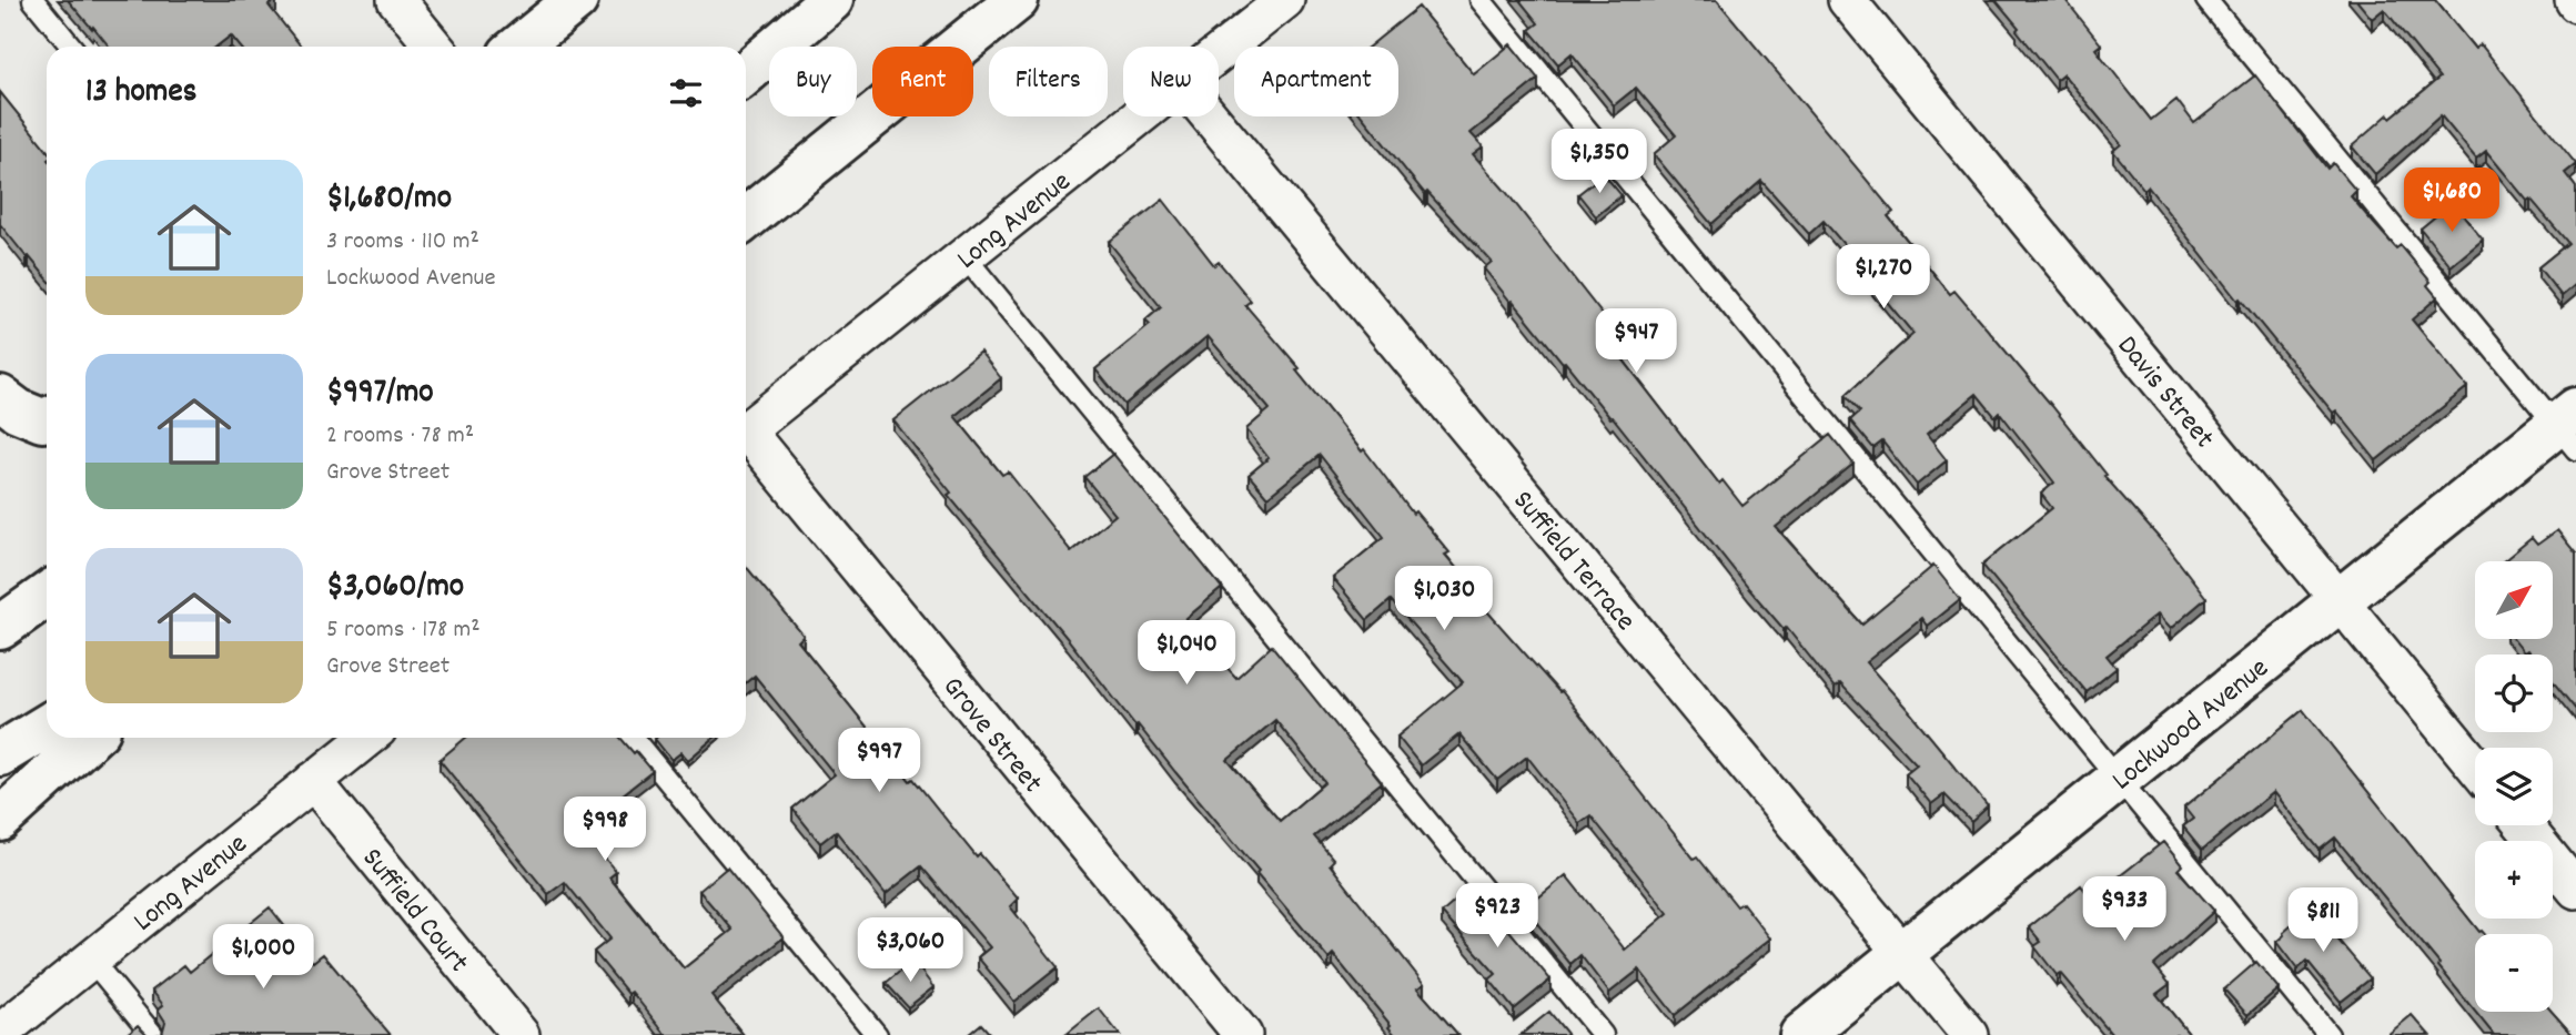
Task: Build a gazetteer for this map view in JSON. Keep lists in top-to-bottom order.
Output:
{
  "streets": {
    "main road": ["Lockwood Avenue"],
    "street": [
      "Long Avenue",
      "Davis Street",
      "Suffield Terrace",
      "Grove Street",
      "Suffield Court"
    ]
  },
  "crossings": [
    ["Long Avenue", "Suffield Court"],
    ["Davis Street", "Lockwood Avenue"],
    ["Suffield Terrace", "Lockwood Avenue"]
  ],
  "north": "top right",
  "page": {
    "chip": [
      "Buy",
      "Rent",
      "Filters",
      "New",
      "Apartment"
    ],
    "heading": "13 homes",
    "price": [
      "$1,350",
      "$1,680",
      "$1,270",
      "$947",
      "$1,030",
      "$1,040",
      "$997",
      "$998",
      "$933",
      "$923",
      "$811",
      "$3,060",
      "$1,000"
    ],
    "list": [
      {
        "name": "$1,680/mo",
        "note": "3 rooms · 110 m² · Lockwood Avenue"
      },
      {
        "name": "$997/mo",
        "note": "2 rooms · 78 m² · Grove Street"
      },
      {
        "name": "$3,060/mo",
        "note": "5 rooms · 178 m² · Grove Street"
      }
    ],
    "map_buttons": ["+", "−"]
  }
}
